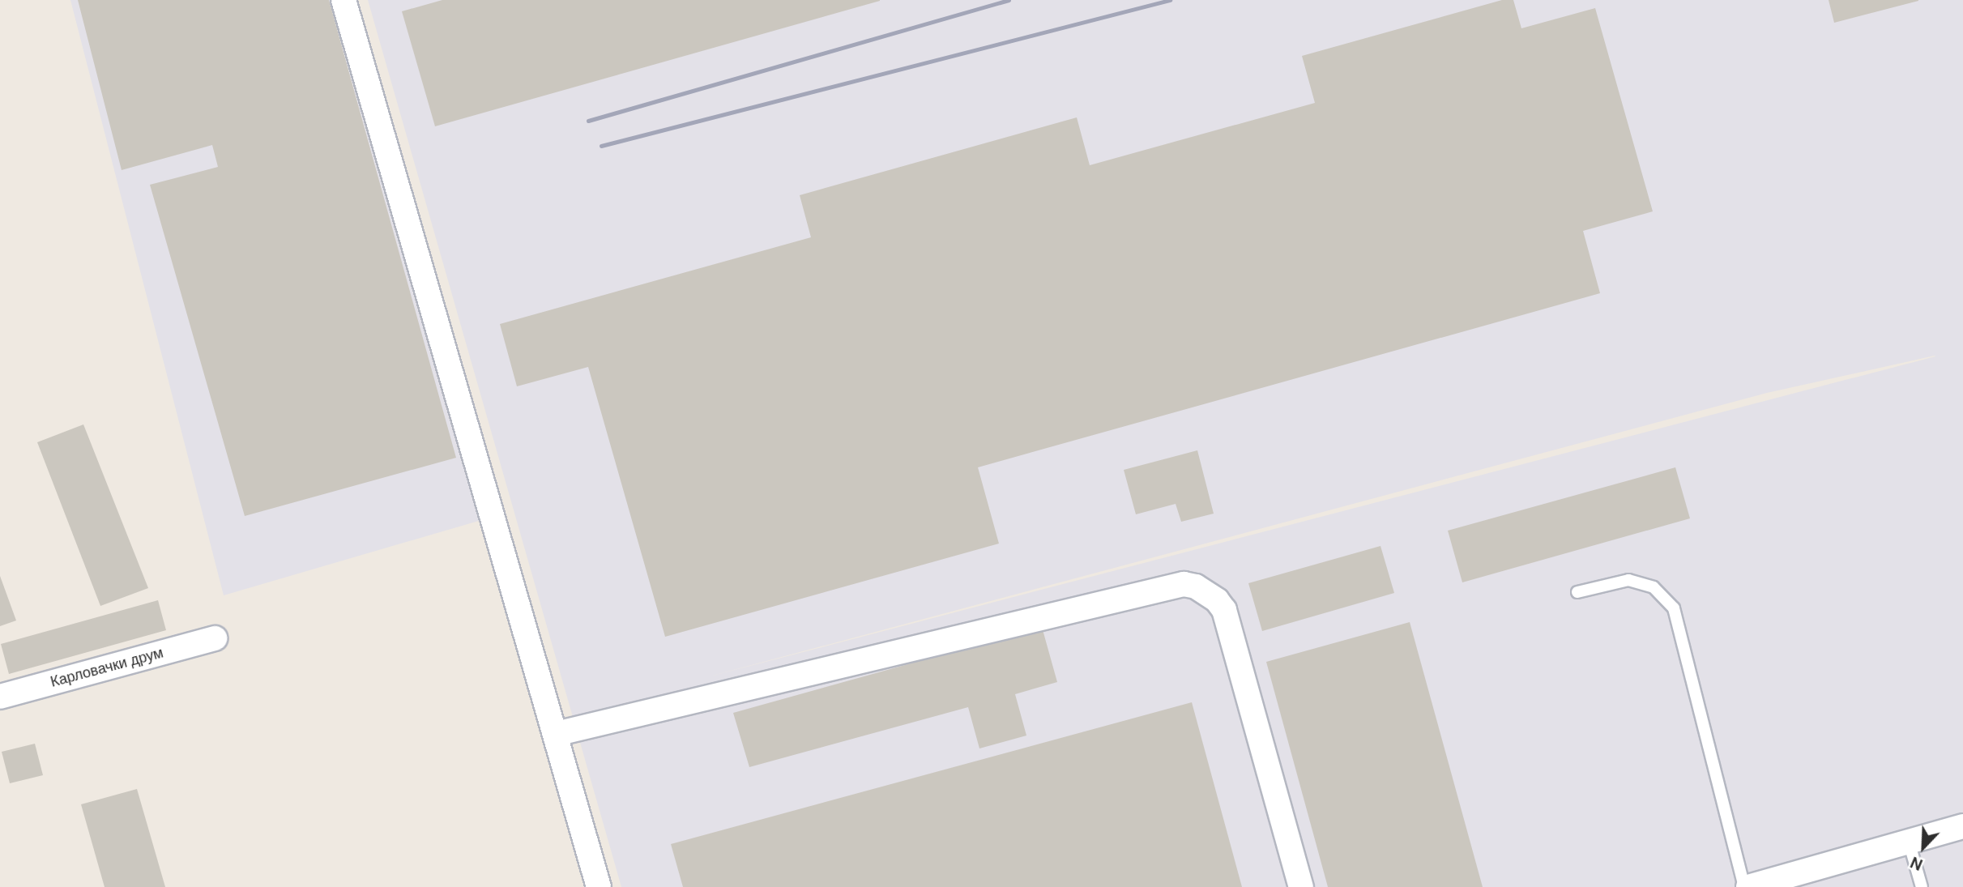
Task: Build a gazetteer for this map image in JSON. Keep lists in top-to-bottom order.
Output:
{
  "streets": {
    "street": ["Карловачки друм"]
  },
  "north": "bottom left"
}
